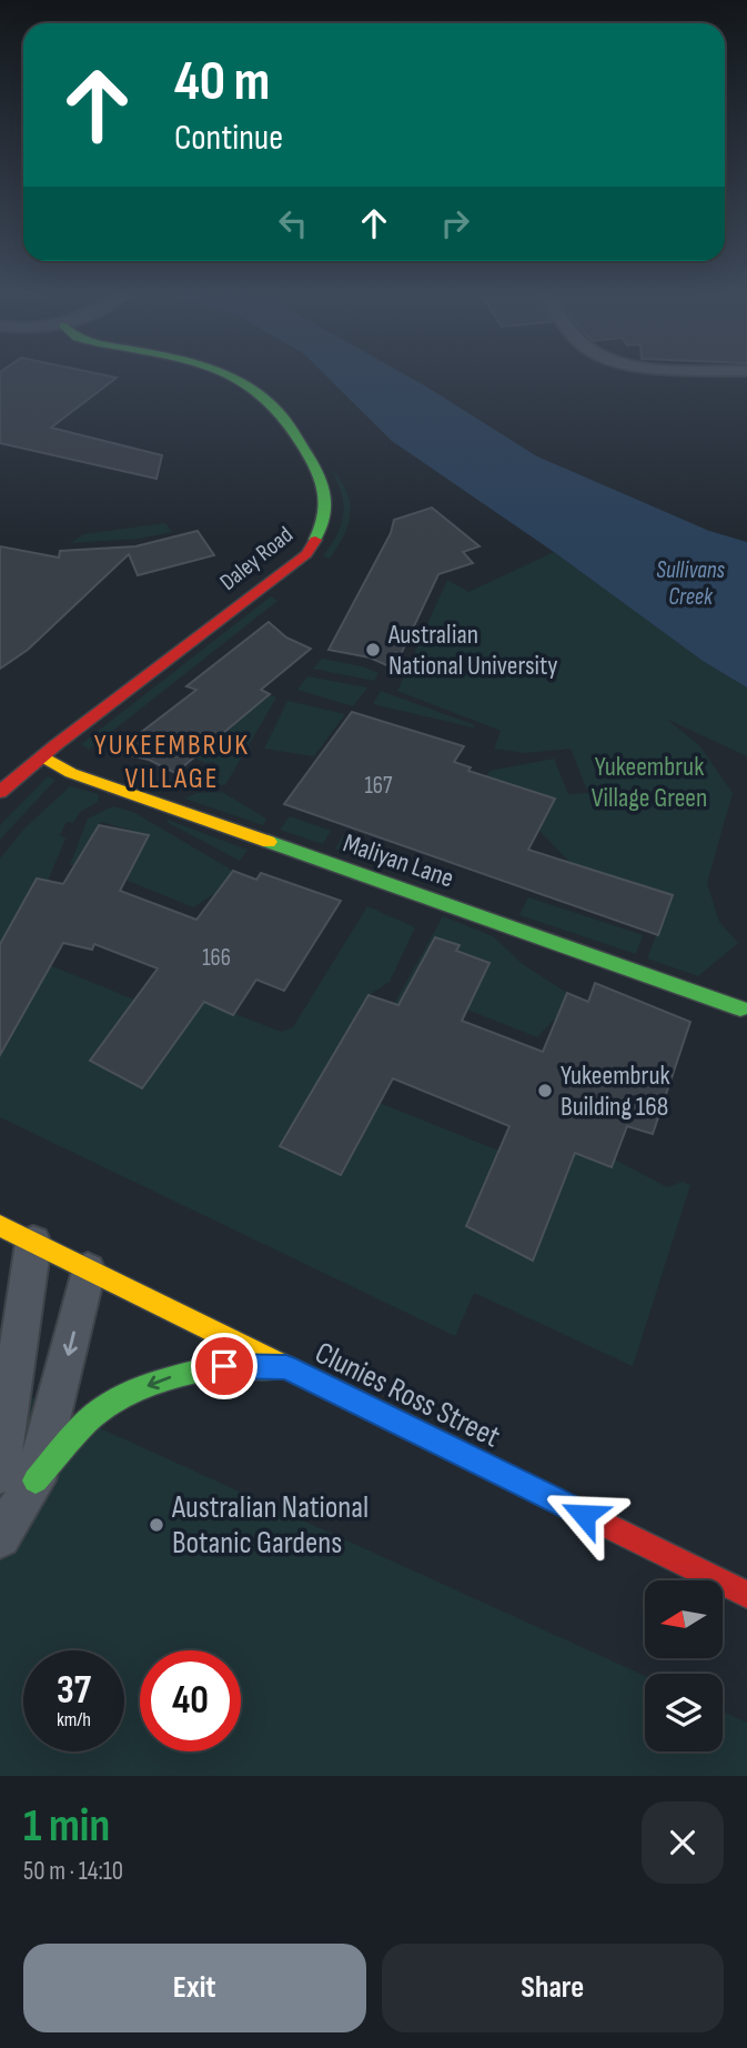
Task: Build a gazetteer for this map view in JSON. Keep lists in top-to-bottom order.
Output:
{
  "streets": {
    "street": ["Daley Road", "Maliyan Lane", "Clunies Ross Street"]
  },
  "crossings": [
    ["Daley Road", "Maliyan Lane"]
  ],
  "districts": ["YUKEEMBRUK VILLAGE"],
  "water": ["Sullivans Creek"],
  "parks": ["Yukeembruk Village Green"],
  "places": ["Australian National University", "Yukeembruk Building 168", "Australian National Botanic Gardens"],
  "house_numbers": ["167", "166"],
  "north": "left",
  "page": {
    "turn": ["40 m", "Continue"],
    "speed": "37 km/h",
    "limit": "40",
    "heading": ["1 min", "50 m · 14:10"],
    "buttons": ["Exit", "Share"]
  }
}
